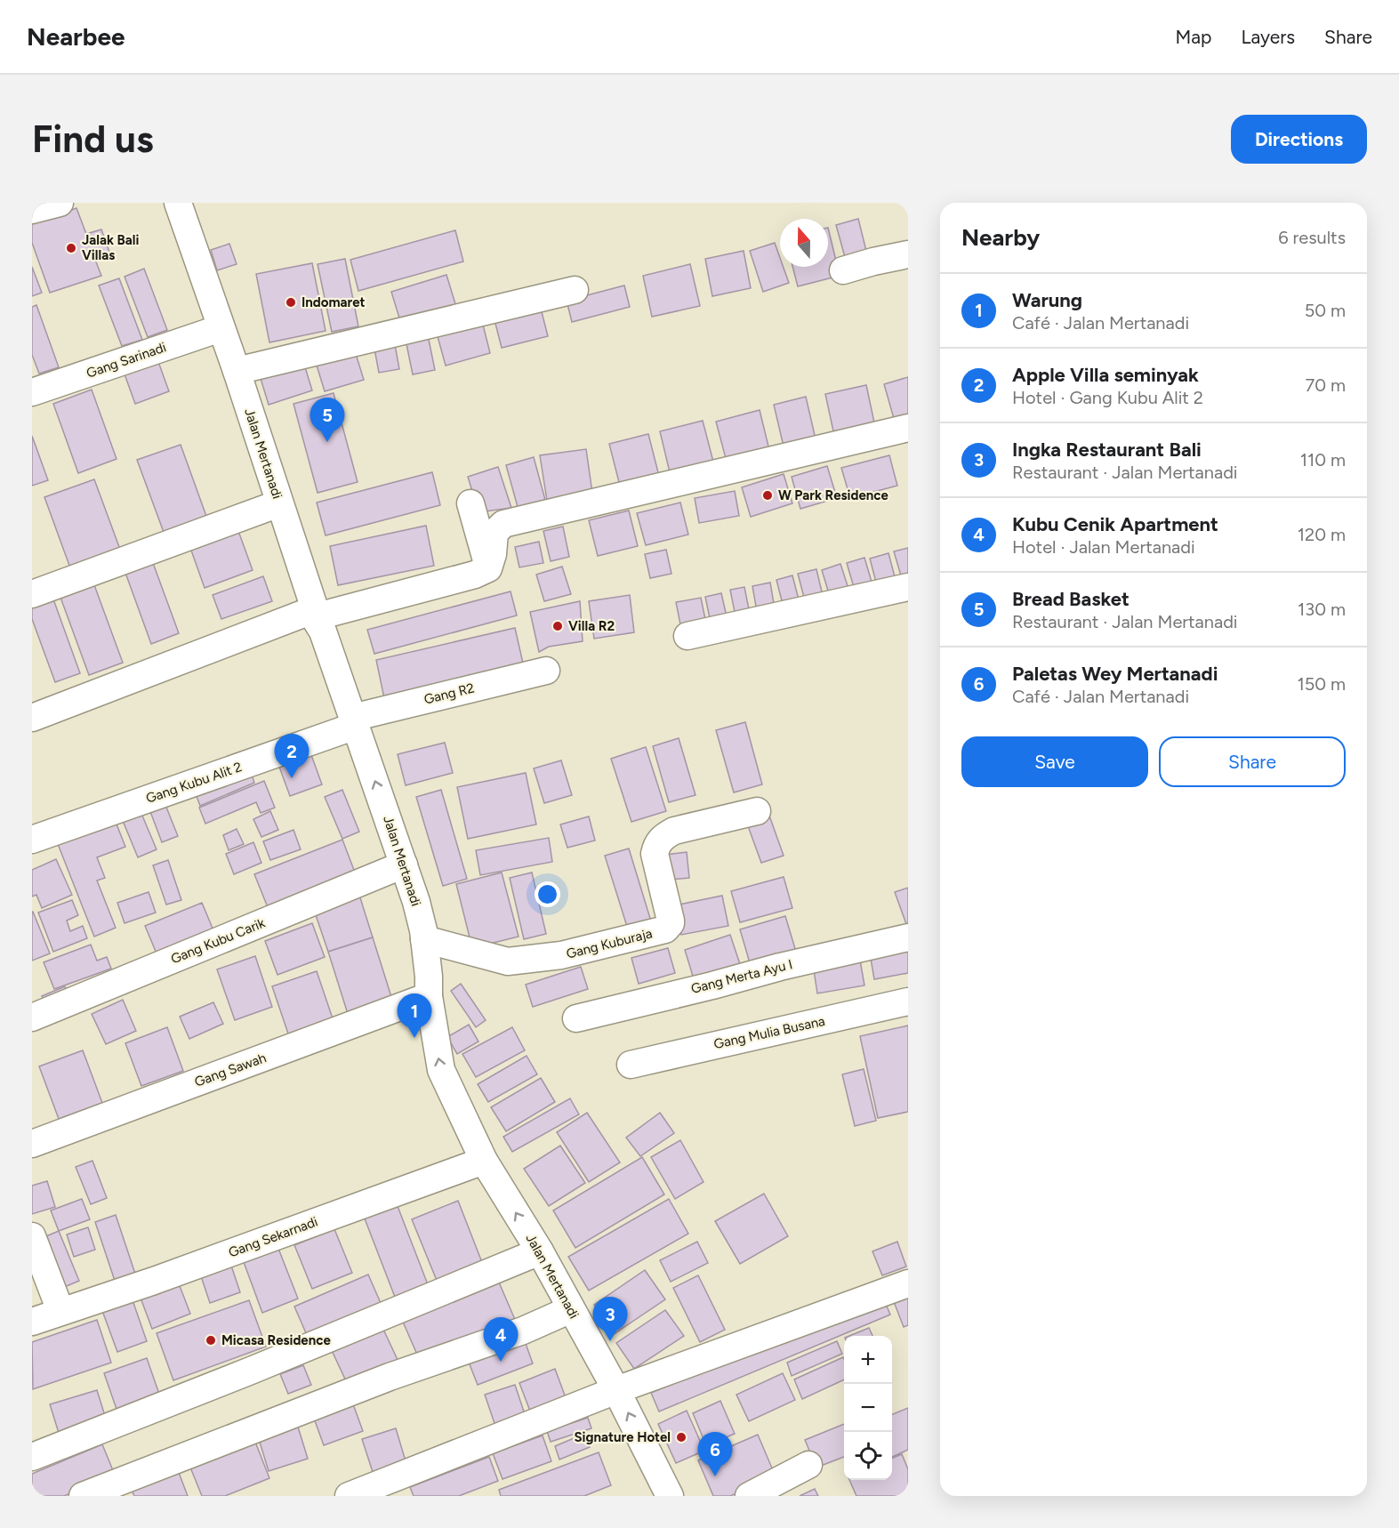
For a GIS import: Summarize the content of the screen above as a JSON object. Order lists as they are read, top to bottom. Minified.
{"streets":{"street":["Gang Sarinadi","Jalan Mertanadi","Gang R2","Gang Kubu Alit 2","Gang Kubu Carik","Gang Kuburaja","Gang Merta Ayu I","Gang Mulia Busana","Gang Sawah","Gang Sekarnadi"]},"crossings":[["Gang Sarinadi","Jalan Mertanadi"],["Jalan Mertanadi","Gang R2"],["Jalan Mertanadi","Gang Kubu Alit 2"],["Jalan Mertanadi","Gang Kubu Carik"],["Jalan Mertanadi","Gang Kuburaja"],["Jalan Mertanadi","Gang Sawah"],["Jalan Mertanadi","Gang Sekarnadi"],["Gang R2","Gang Kubu Alit 2"]],"one_way":["Jalan Mertanadi"],"places":["Jalak Bali Villas","Indomaret","W Park Residence","Villa R2","Micasa Residence","Signature Hotel"],"north":"top","page":{"header":"Nearbee","nav":["Map","Layers","Share"],"buttons":["Directions",["Save","Share"]],"title":"Find us","heading":["Nearby","6 results"],"list":[{"mark":"1","name":"Warung","note":"Café · Jalan Mertanadi","value":"50 m"},{"mark":"2","name":"Apple Villa seminyak","note":"Hotel · Gang Kubu Alit 2","value":"70 m"},{"mark":"3","name":"Ingka Restaurant Bali","note":"Restaurant · Jalan Mertanadi","value":"110 m"},{"mark":"4","name":"Kubu Cenik Apartment","note":"Hotel · Jalan Mertanadi","value":"120 m"},{"mark":"5","name":"Bread Basket","note":"Restaurant · Jalan Mertanadi","value":"130 m"},{"mark":"6","name":"Paletas Wey Mertanadi","note":"Café · Jalan Mertanadi","value":"150 m"}],"pins":["5","2","1","3","4","6"],"map_buttons":["+","−"]}}
